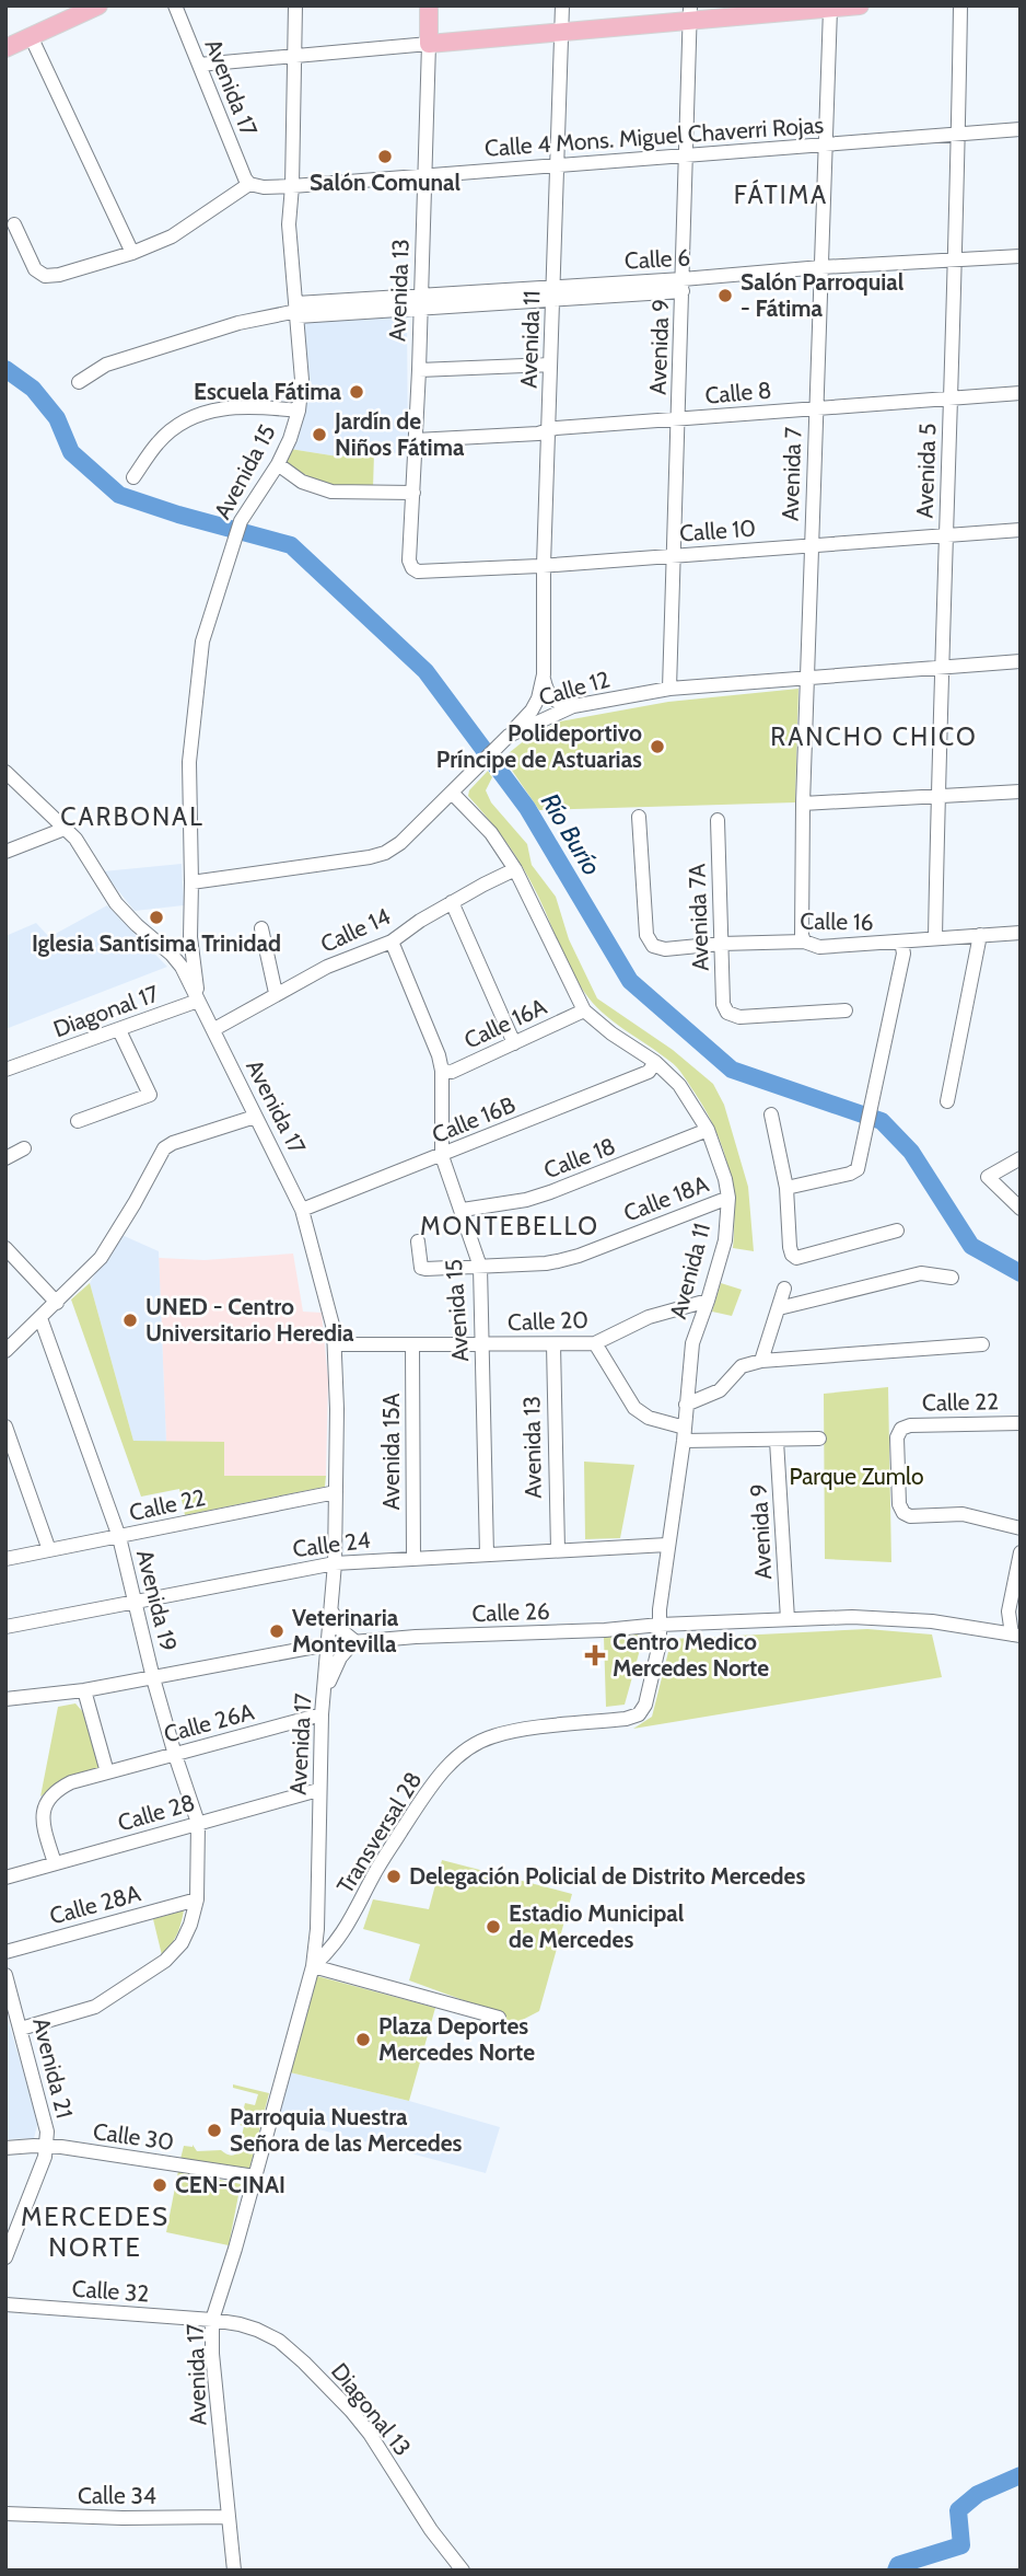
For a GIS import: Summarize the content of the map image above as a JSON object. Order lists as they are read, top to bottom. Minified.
{"streets":{"main road":["Avenida 13"],"street":["Avenida 17","Calle 4 Mons. Miguel Chaverri Rojas","Calle 6","Avenida 11","Avenida 9","Calle 8","Avenida 5","Avenida 15","Avenida 7","Calle 10","Calle 12","Avenida 7A","Calle 16","Calle 14","Diagonal 17","Calle 16A","Calle 16B","Calle 18","Calle 18A","Calle 20","Calle 22","Avenida 15A","Calle 24","Avenida 19","Calle 26","Calle 26A","Calle 28","Transversal 28","Calle 28A","Avenida 21","Calle 30","Calle 32","Diagonal 13","Calle 34"]},"crossings":[["Avenida 17","Calle 4 Mons. Miguel Chaverri Rojas"],["Avenida 17","Avenida 15"],["Avenida 17","Calle 14"],["Avenida 17","Diagonal 17"],["Avenida 17","Calle 16B"],["Avenida 17","Calle 20"],["Avenida 17","Calle 22"],["Avenida 17","Calle 24"],["Avenida 17","Calle 26"],["Avenida 17","Calle 26A"],["Avenida 17","Calle 28"],["Avenida 17","Transversal 28"],["Avenida 17","Calle 30"],["Avenida 17","Calle 32"],["Avenida 17","Diagonal 13"],["Avenida 17","Calle 34"],["Calle 4 Mons. Miguel Chaverri Rojas","Avenida 13"],["Calle 4 Mons. Miguel Chaverri Rojas","Avenida 11"],["Calle 4 Mons. Miguel Chaverri Rojas","Avenida 9"],["Calle 4 Mons. Miguel Chaverri Rojas","Avenida 5"],["Calle 4 Mons. Miguel Chaverri Rojas","Avenida 15"],["Calle 4 Mons. Miguel Chaverri Rojas","Avenida 7"],["Calle 6","Avenida 13"],["Calle 6","Avenida 11"],["Calle 6","Avenida 9"],["Calle 6","Avenida 5"],["Calle 6","Avenida 15"],["Calle 6","Avenida 7"],["Avenida 13","Calle 8"],["Avenida 13","Calle 10"],["Avenida 13","Calle 20"],["Avenida 13","Calle 24"],["Avenida 11","Calle 8"],["Avenida 11","Calle 10"],["Avenida 11","Calle 12"],["Avenida 11","Calle 14"],["Avenida 11","Calle 16A"],["Avenida 11","Calle 16B"],["Avenida 11","Calle 18"],["Avenida 11","Calle 18A"],["Avenida 11","Calle 20"],["Avenida 11","Calle 24"],["Avenida 11","Calle 26"],["Avenida 11","Transversal 28"],["Avenida 9","Calle 8"],["Avenida 9","Calle 10"],["Avenida 9","Calle 12"],["Avenida 9","Calle 26"],["Calle 8","Avenida 5"],["Calle 8","Avenida 7"],["Avenida 5","Calle 10"],["Avenida 5","Calle 12"],["Avenida 5","Calle 16"],["Avenida 15","Calle 12"],["Avenida 15","Calle 14"],["Avenida 15","Diagonal 17"],["Avenida 15","Calle 16A"],["Avenida 15","Calle 16B"],["Avenida 15","Calle 18"],["Avenida 15","Calle 18A"],["Avenida 15","Calle 20"],["Avenida 15","Calle 24"],["Avenida 7","Calle 10"],["Avenida 7","Calle 12"],["Avenida 7","Calle 16"],["Avenida 7A","Calle 16"],["Calle 20","Avenida 15A"],["Calle 22","Avenida 19"],["Avenida 15A","Calle 24"],["Calle 24","Avenida 19"],["Avenida 19","Calle 26"],["Avenida 19","Calle 26A"],["Avenida 19","Calle 28"],["Avenida 19","Calle 28A"],["Avenida 19","Avenida 21"],["Calle 26A","Calle 28"],["Avenida 21","Calle 30"],["Calle 32","Diagonal 13"]],"districts":["FÁTIMA","RANCHO CHICO","CARBONAL","MONTEBELLO","MERCEDES NORTE"],"water":["Río Burío"],"parks":["Parque Zumlo"],"places":{"other":["Salón Comunal","Salón Parroquial - Fátima","Escuela Fátima","Jardín de Niños Fátima","Polideportivo Príncipe de Astuarias","Iglesia Santísima Trinidad","UNED - Centro Universitario Heredia","Veterinaria Montevilla","Delegación Policial de Distrito Mercedes","Estadio Municipal de Mercedes","Plaza Deportes Mercedes Norte","Parroquia Nuestra Señora de las Mercedes","CEN-CINAI"],"health":["Centro Medico Mercedes Norte"]}}
